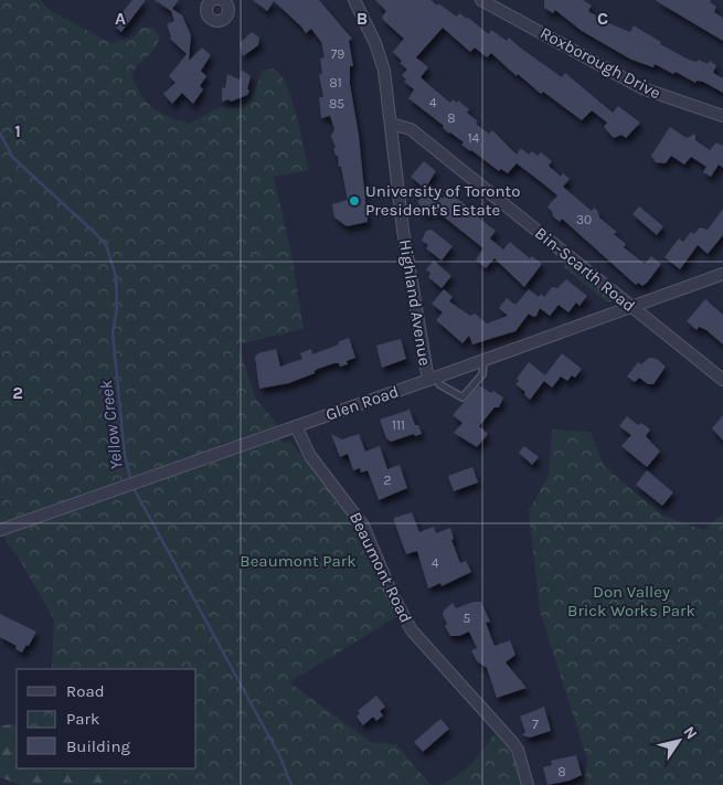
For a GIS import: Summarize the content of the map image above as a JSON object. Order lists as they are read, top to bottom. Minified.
{"streets":{"street":["Roxborough Drive","Bin-Scarth Road","Highland Avenue","Glen Road","Beaumont Road"]},"crossings":[["Bin-Scarth Road","Highland Avenue"],["Bin-Scarth Road","Glen Road"],["Highland Avenue","Glen Road"],["Glen Road","Beaumont Road"]],"water":["Yellow Creek"],"parks":["Beaumont Park","Don Valley Brick Works Park"],"places":["University of Toronto President's Estate"],"house_numbers":["79","81","4","85","8","14","30","111","2","4","5","7","8"],"legend":["Road","Park","Building"],"north":"top right","grid":{"columns":["A","B","C"],"rows":["1","2"]}}
